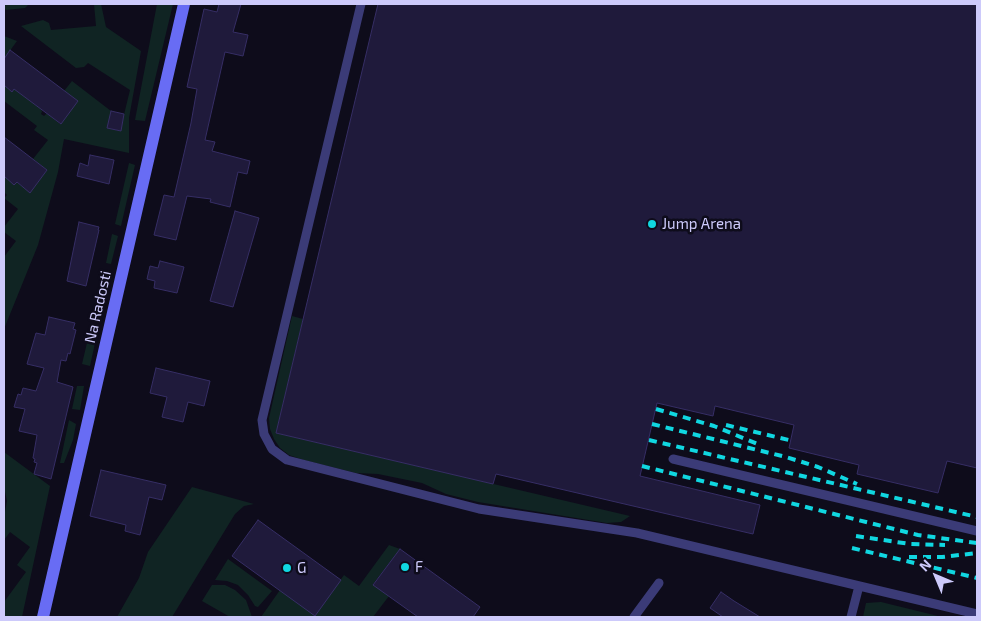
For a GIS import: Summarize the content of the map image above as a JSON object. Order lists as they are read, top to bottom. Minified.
{"streets":{"main road":["Na Radosti"]},"places":["Jump Arena","F","G"],"north":"top left"}
